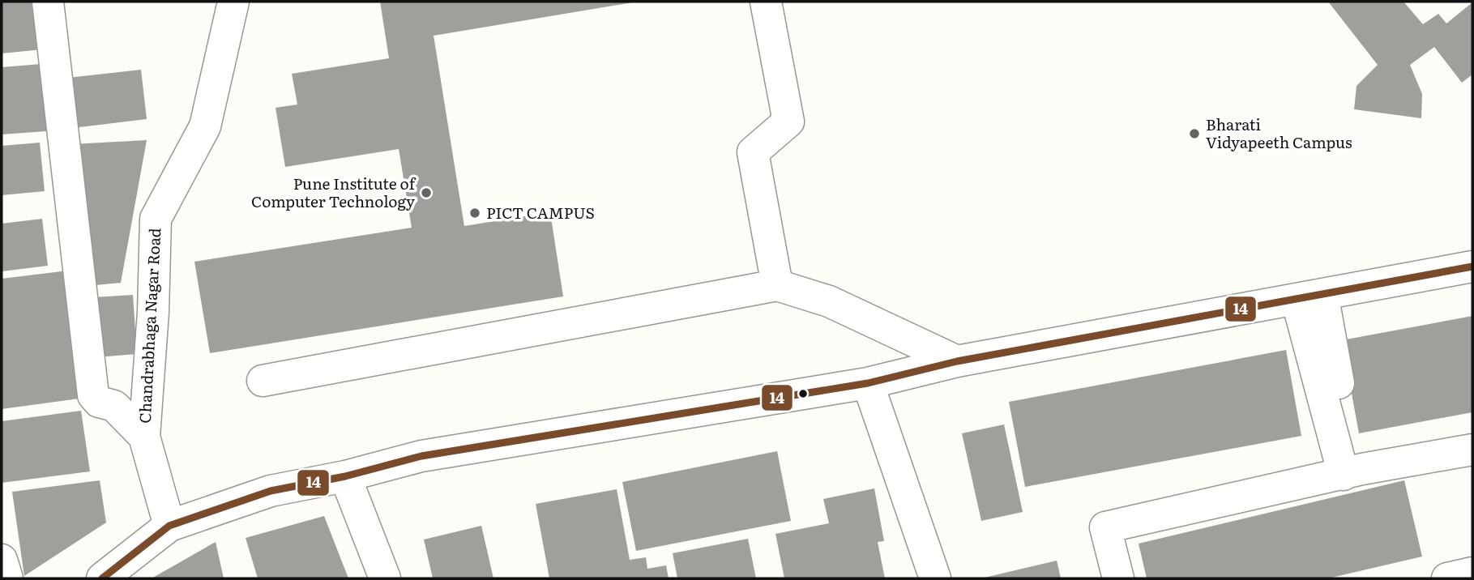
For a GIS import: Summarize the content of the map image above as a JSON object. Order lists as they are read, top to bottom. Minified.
{"streets":{"street":["Chandrabhaga Nagar Road"]},"places":["Bharati Vidyapeeth Campus","Pune Institute of Computer Technology","PICT CAMPUS"],"lines":["transit line 14"]}
